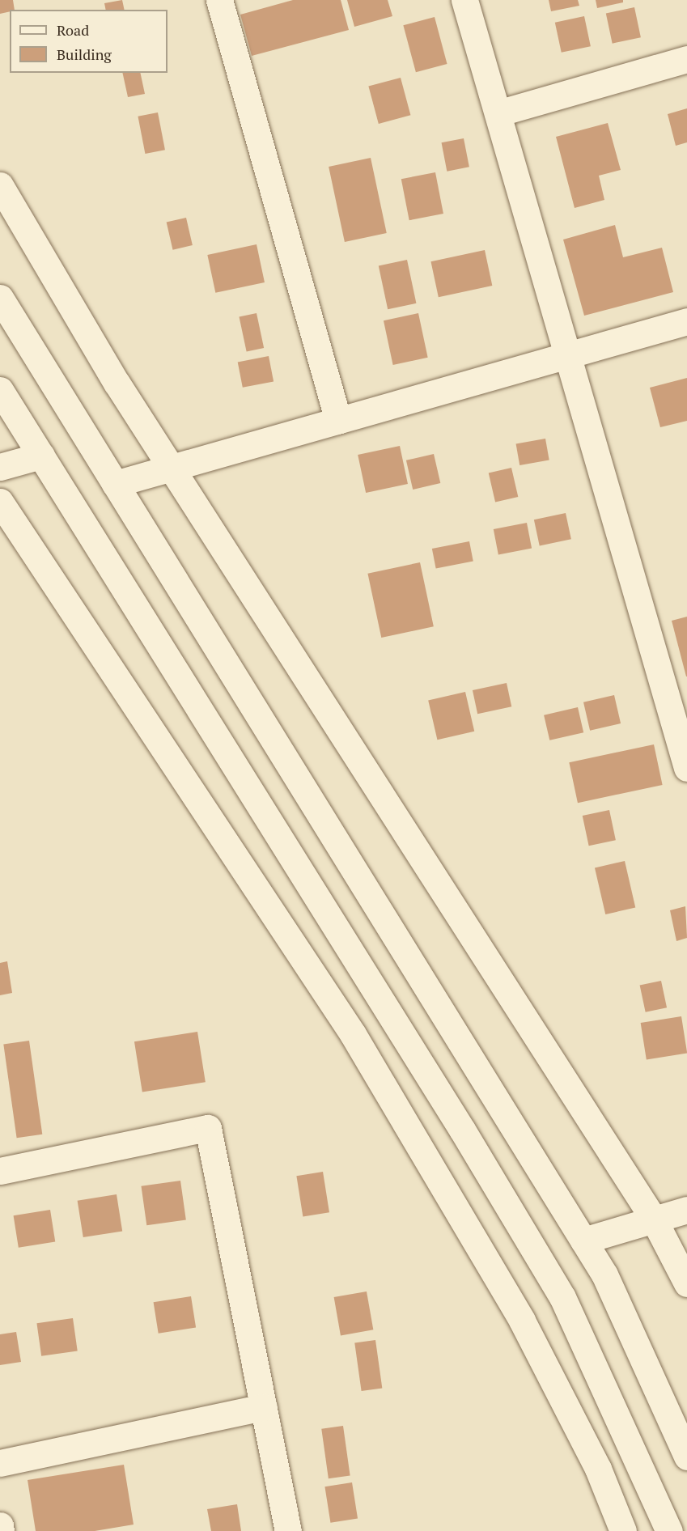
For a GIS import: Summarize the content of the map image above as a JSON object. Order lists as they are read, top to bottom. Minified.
{"legend":["Road","Building"]}
